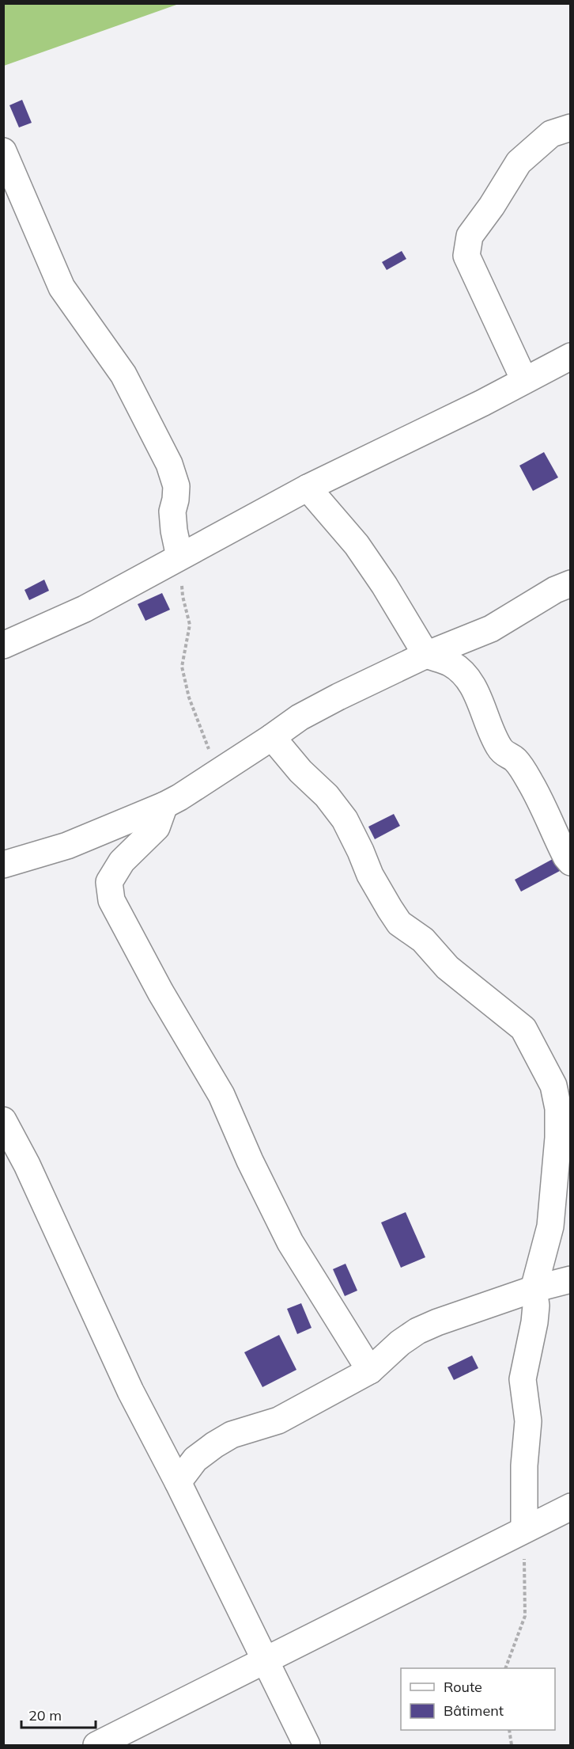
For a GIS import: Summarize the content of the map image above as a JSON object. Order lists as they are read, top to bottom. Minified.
{"legend":["Route","Bâtiment"],"scale_bar":"20 m"}
